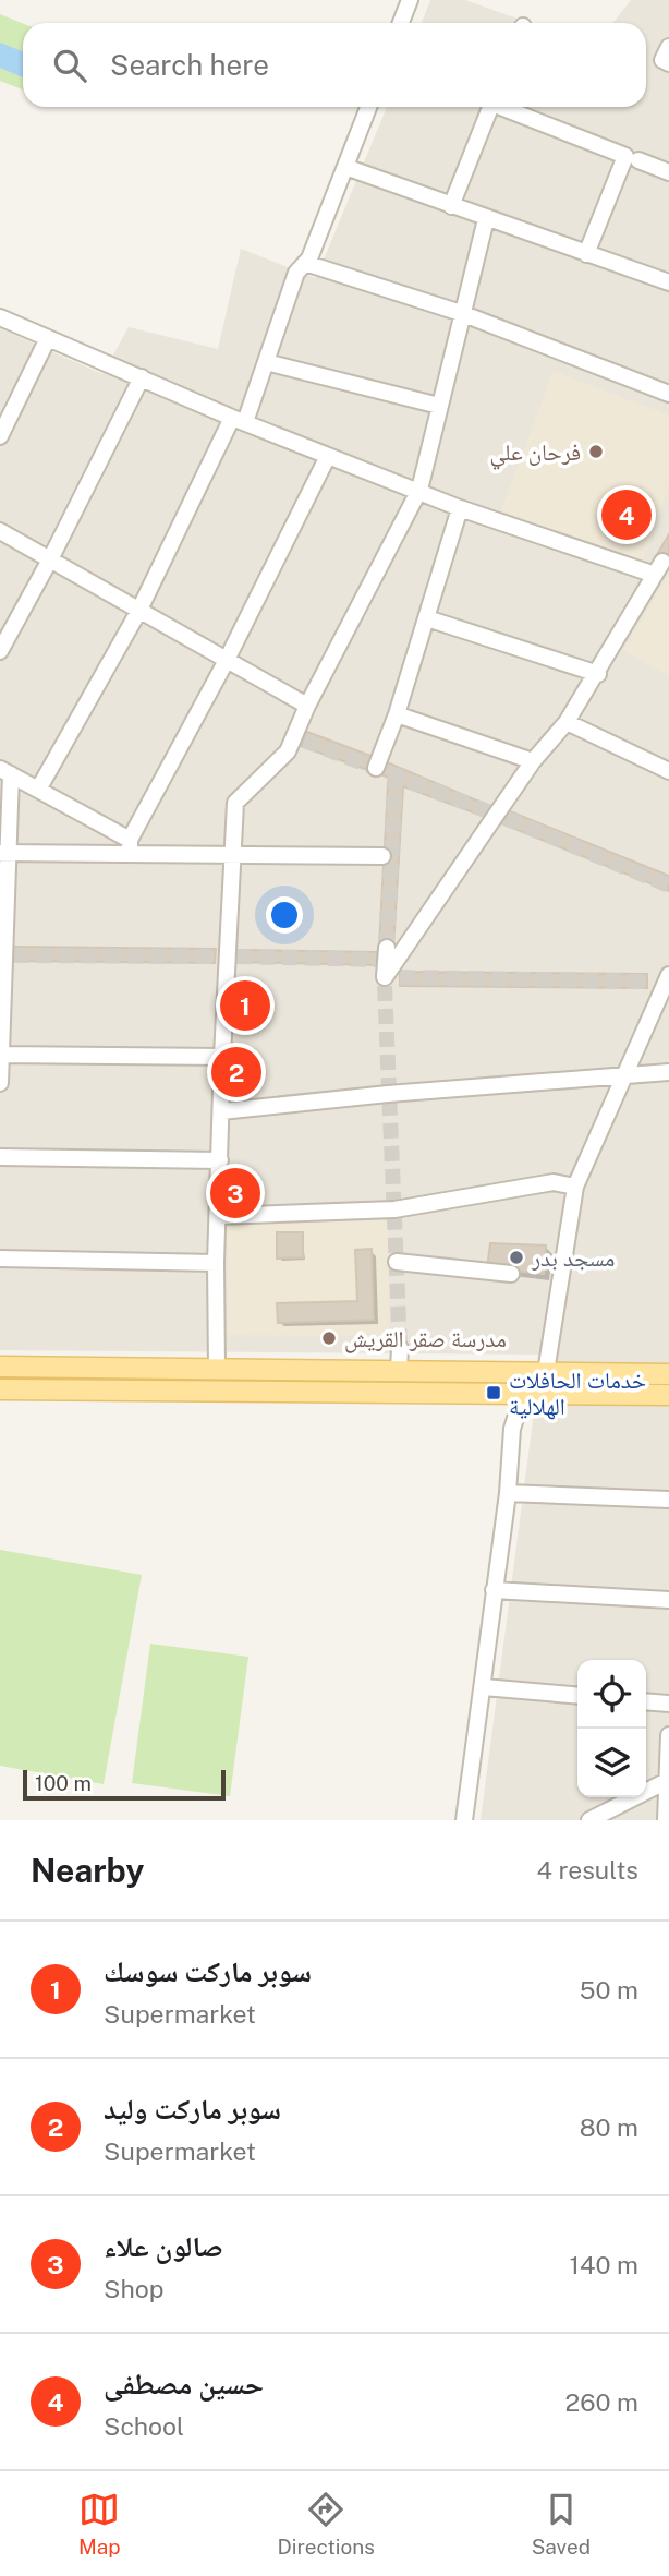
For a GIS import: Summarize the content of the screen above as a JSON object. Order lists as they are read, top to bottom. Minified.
{"places":{"other":["فرحان علي","مسجد بدر","مدرسة صقر القريش"],"transit":["خدمات الحافلات الهلالية"]},"scale_bar":"100 m","page":{"search":"Search here","pins":["4","1","2","3"],"scale":"100 m","heading":["Nearby","4 results"],"list":[{"mark":"1","name":"سوبر ماركت سوسك","note":"Supermarket","value":"50 m"},{"mark":"2","name":"سوبر ماركت وليد","note":"Supermarket","value":"80 m"},{"mark":"3","name":"صالون علاء","note":"Shop","value":"140 m"},{"mark":"4","name":"حسين مصطفى","note":"School","value":"260 m"}],"nav":["Map","Directions","Saved"]}}
